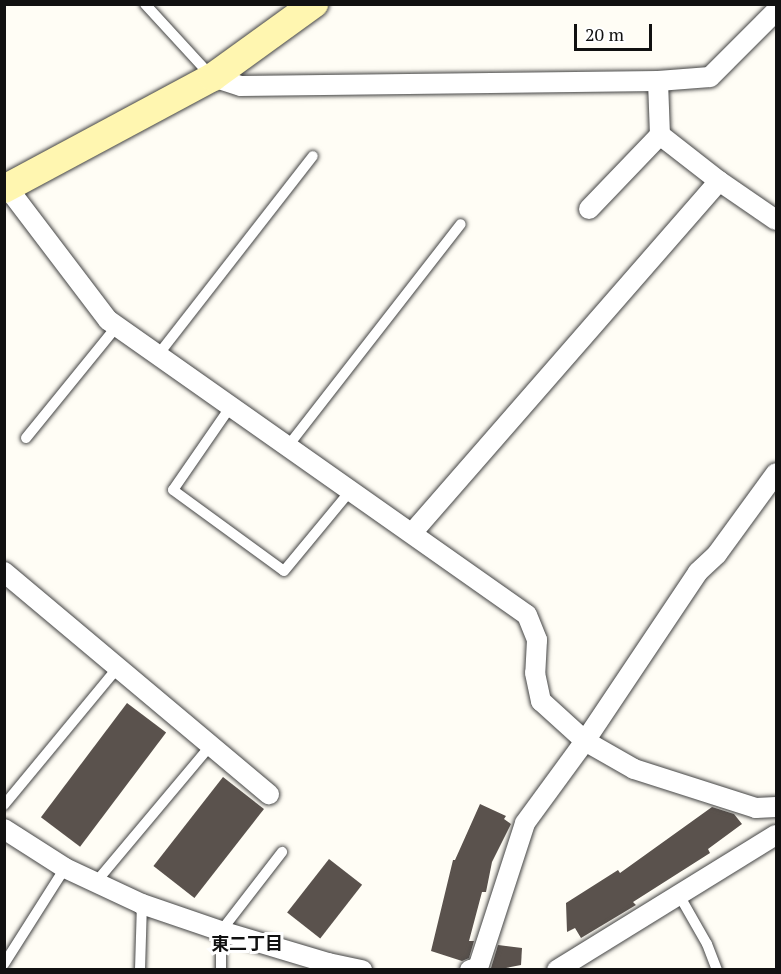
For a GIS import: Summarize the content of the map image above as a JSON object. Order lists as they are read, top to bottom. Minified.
{"districts":["東二丁目"],"scale_bar":"20 m"}
